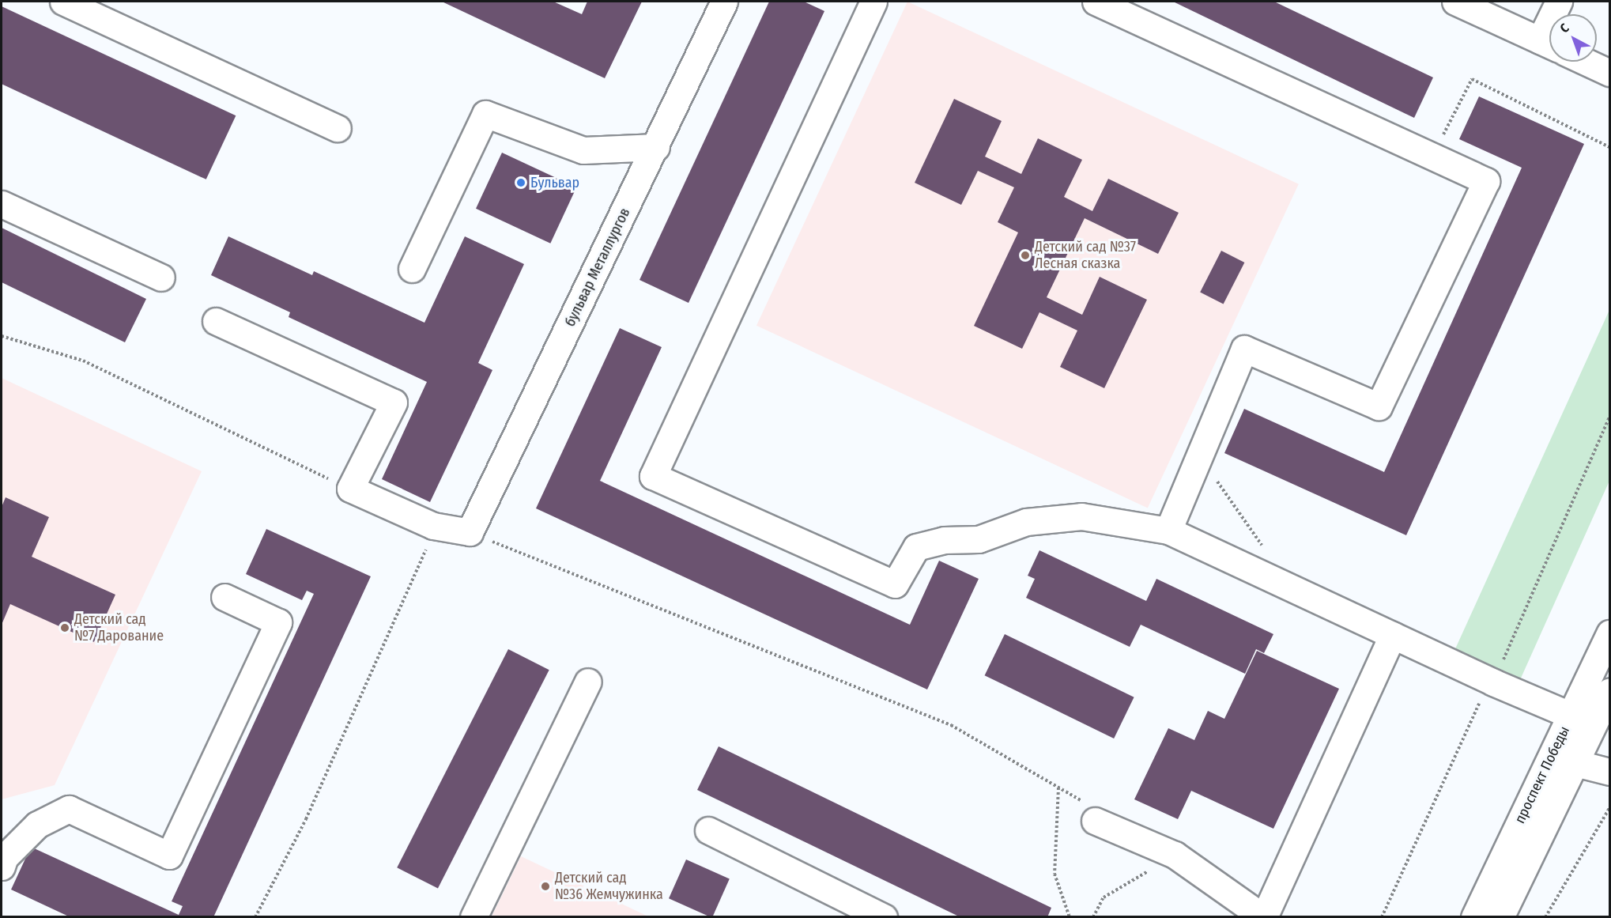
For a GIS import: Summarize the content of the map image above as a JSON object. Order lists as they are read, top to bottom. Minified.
{"streets":{"street":["бульвар Металлургов","проспект Победы"]},"places":["Бульвар","Детский сад №37 Лесная сказка","Детский сад №7 Дарование","Детский сад №36 Жемчужинка"],"north":"top left"}
